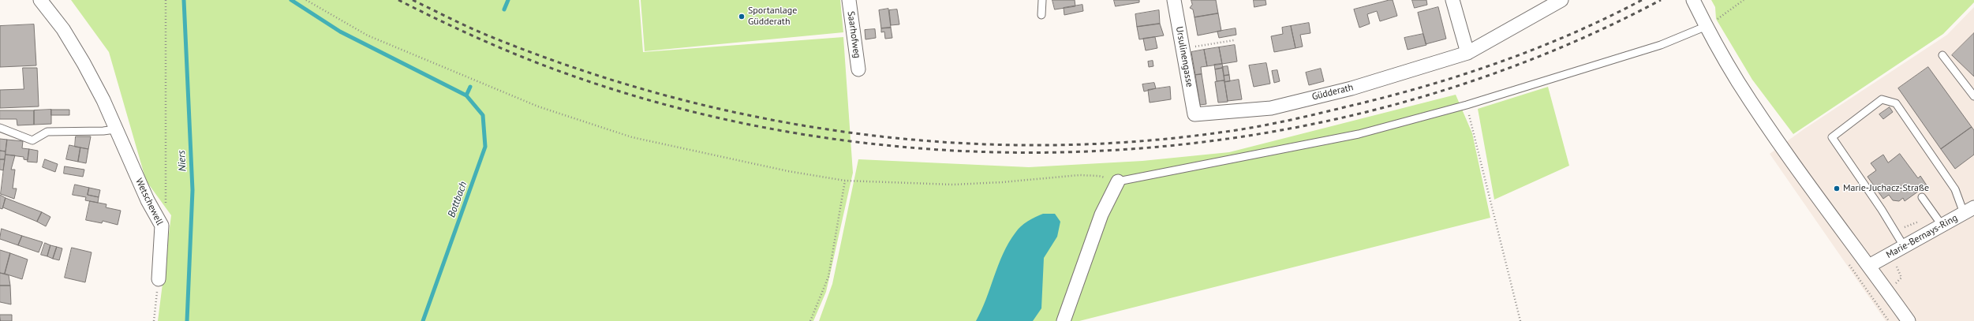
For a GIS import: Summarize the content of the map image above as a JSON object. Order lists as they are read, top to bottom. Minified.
{"streets":{"street":["Saarhofweg","Ursulinengasse","Güdderath","Wetschewell","Marie-Bernays-Ring"]},"crossings":[["Ursulinengasse","Güdderath"]],"water":["Niers","Bottbach"],"places":["Sportanlage Güdderath","Marie-Juchacz-Straße"]}
